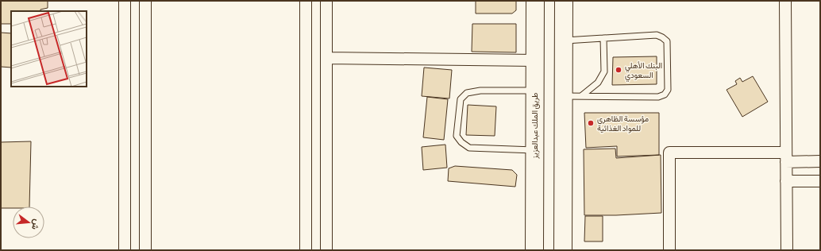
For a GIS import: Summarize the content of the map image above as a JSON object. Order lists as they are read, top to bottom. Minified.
{"streets":{"highway":["طريق الملك عبدالعزيز"]},"places":["البنك الأهلي السعودي","مؤسسة الظاهري للمواد الغذائية"],"north":"right"}
